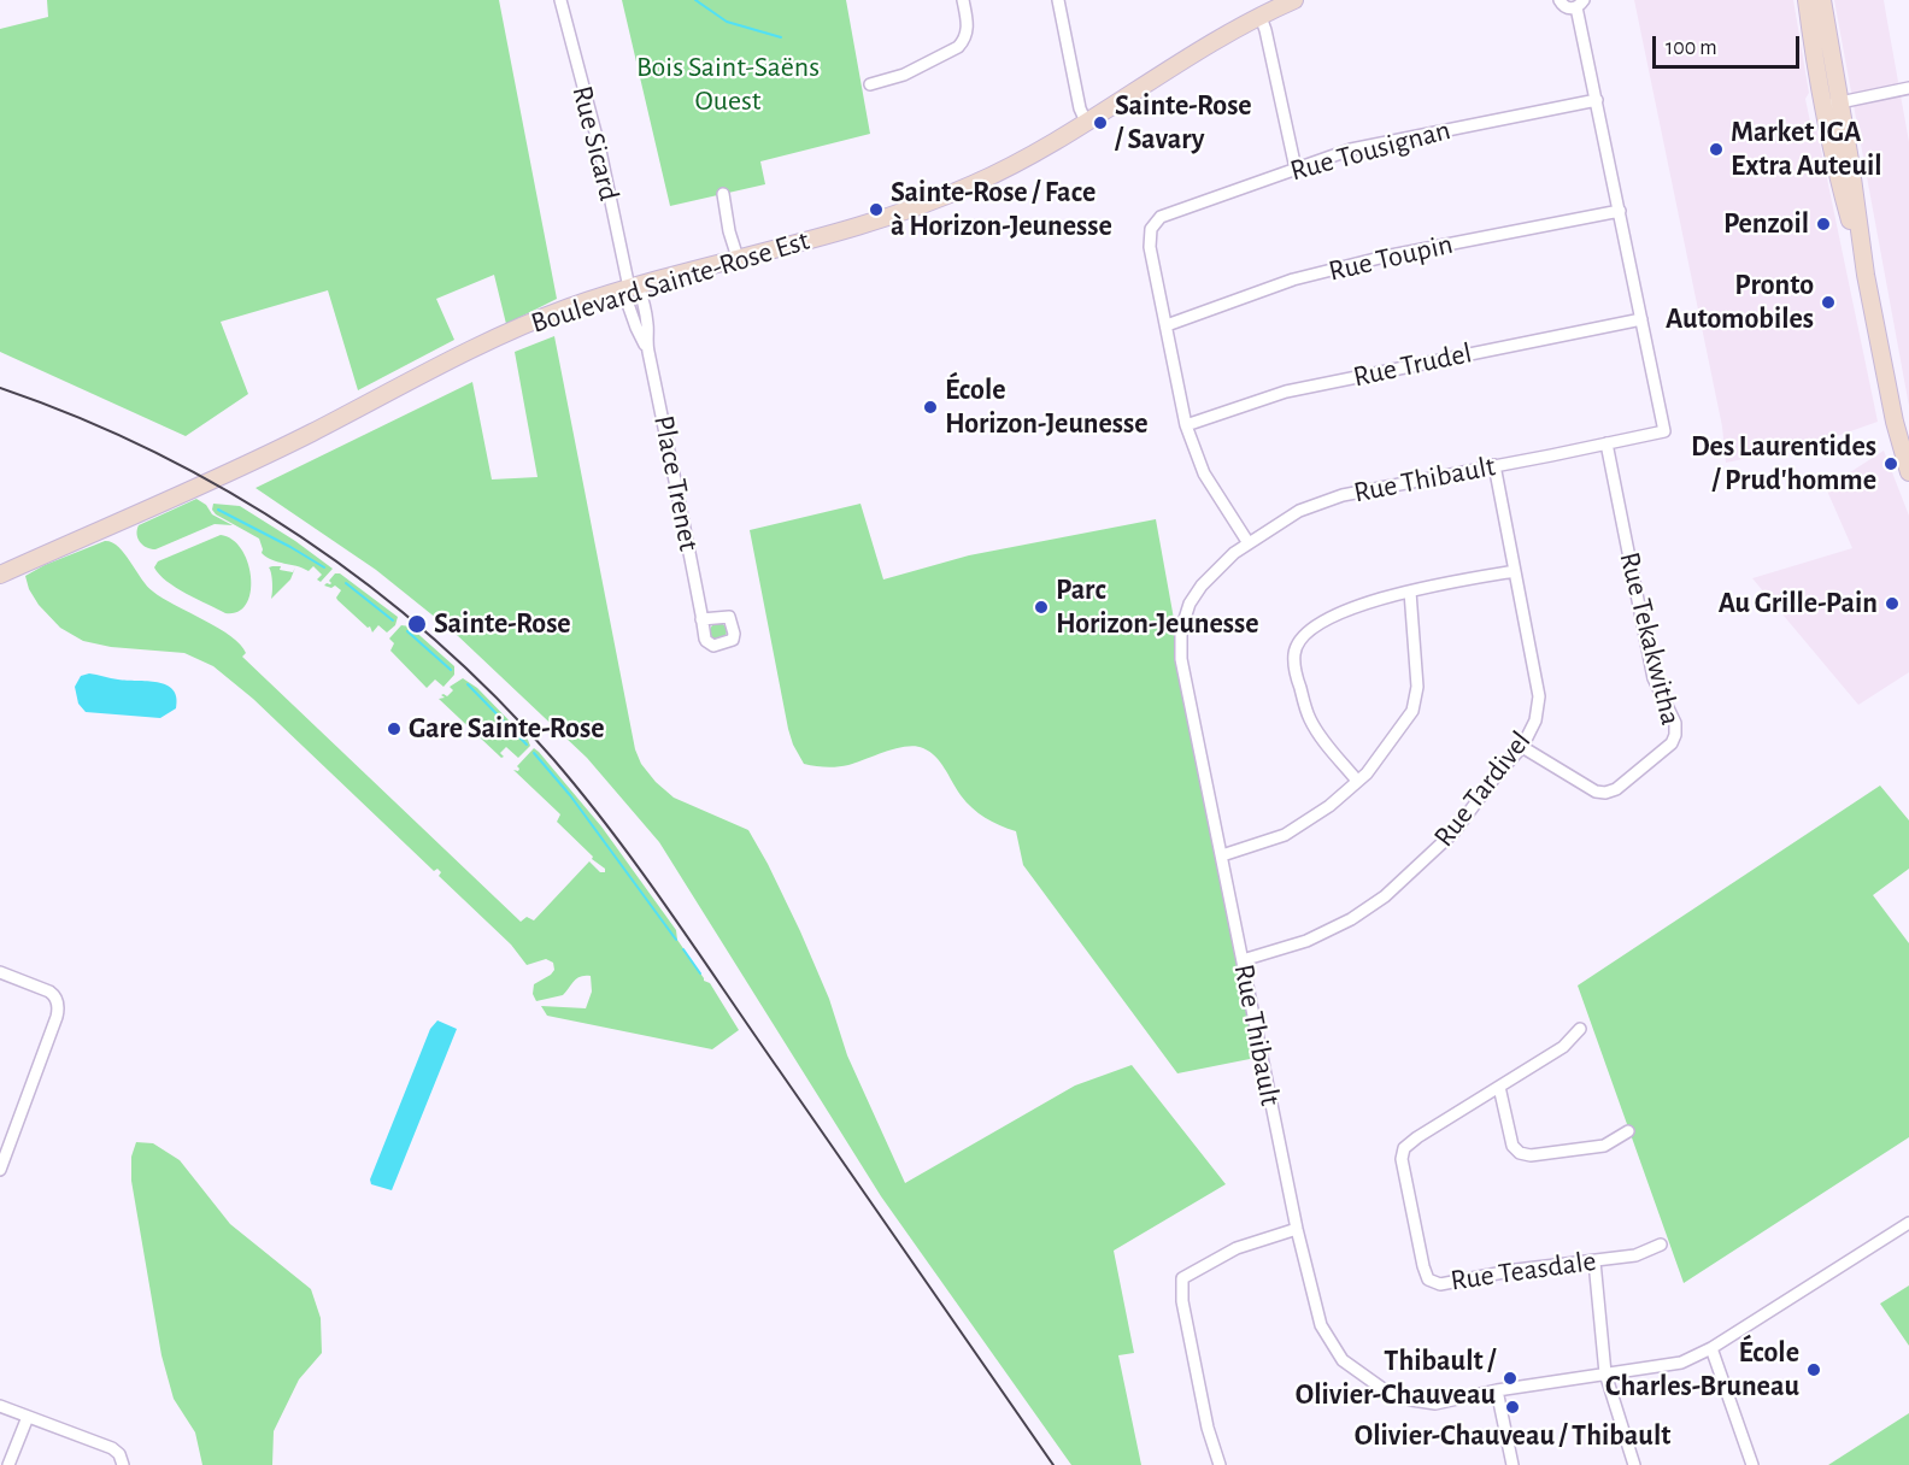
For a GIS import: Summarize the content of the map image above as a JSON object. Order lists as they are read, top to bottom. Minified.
{"streets":{"street":["Rue Sicard","Rue Tousignan","Rue Toupin","Boulevard Sainte-Rose Est","Rue Trudel","Rue Thibault","Place Trenet","Rue Tekakwitha","Rue Tardivel","Rue Teasdale"]},"crossings":[["Rue Sicard","Boulevard Sainte-Rose Est"],["Rue Sicard","Place Trenet"],["Rue Tousignan","Rue Toupin"],["Rue Tousignan","Rue Trudel"],["Rue Tousignan","Rue Thibault"],["Boulevard Sainte-Rose Est","Place Trenet"],["Rue Trudel","Rue Thibault"],["Rue Thibault","Rue Tekakwitha"],["Rue Thibault","Rue Tardivel"],["Rue Tekakwitha","Rue Tardivel"]],"parks":["Bois Saint-Saëns Ouest"],"places":["Sainte-Rose / Savary","Market IGA Extra Auteuil","Sainte-Rose / Face à Horizon-Jeunesse","Penzoil","Pronto Automobiles","École Horizon-Jeunesse","Des Laurentides / Prud'homme","Au Grille-Pain","Parc Horizon-Jeunesse","Sainte-Rose","Gare Sainte-Rose","École Charles-Bruneau","Thibault / Olivier-Chauveau","Olivier-Chauveau / Thibault"],"scale_bar":"100 m"}
